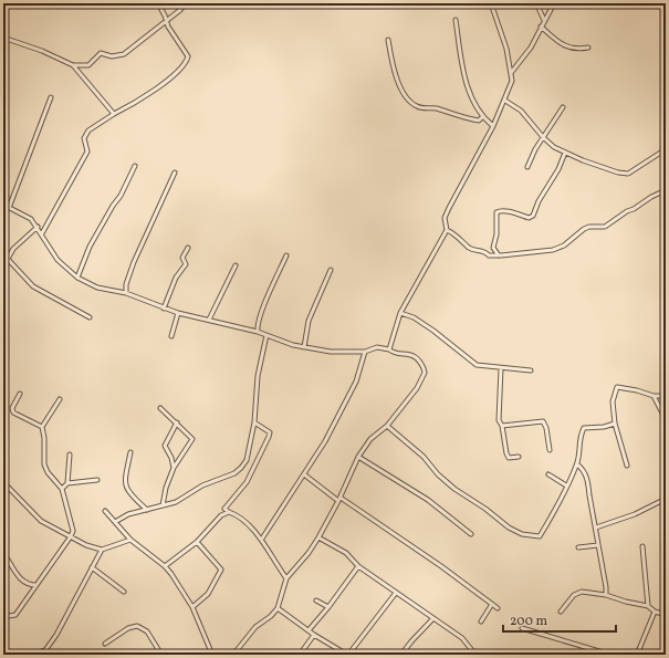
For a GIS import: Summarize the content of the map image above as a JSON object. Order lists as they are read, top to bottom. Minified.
{"scale_bar":"200 m"}
